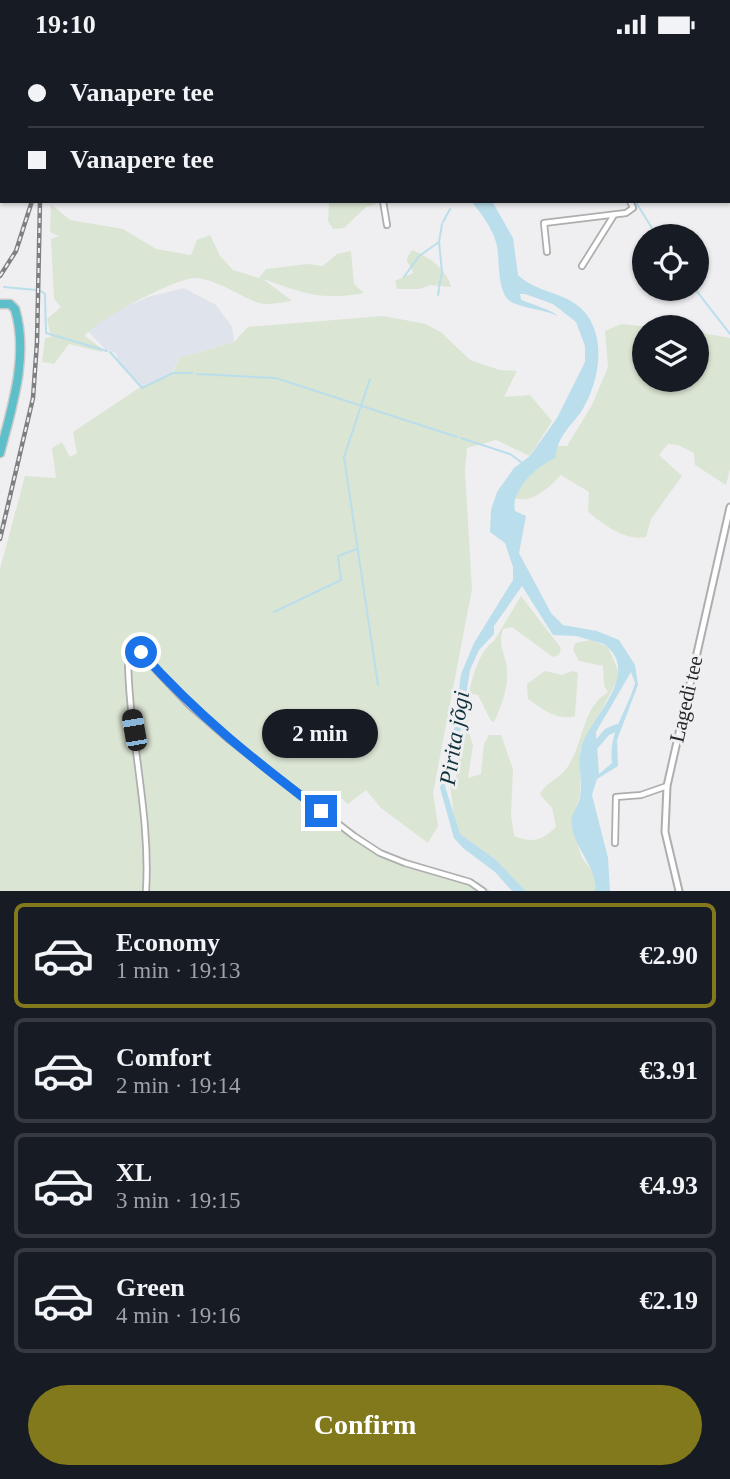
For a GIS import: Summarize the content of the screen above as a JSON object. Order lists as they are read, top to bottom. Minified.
{"streets":{"street":["Lagedi tee"]},"water":["Pirita jõgi"],"page":{"status":"19:10","banner":["Vanapere tee","Vanapere tee"],"bubble":"2 min","list":[{"name":"Economy","note":"1 min · 19:13","value":"€2.90"},{"name":"Comfort","note":"2 min · 19:14","value":"€3.91"},{"name":"XL","note":"3 min · 19:15","value":"€4.93"},{"name":"Green","note":"4 min · 19:16","value":"€2.19"}],"buttons":"Confirm"}}
